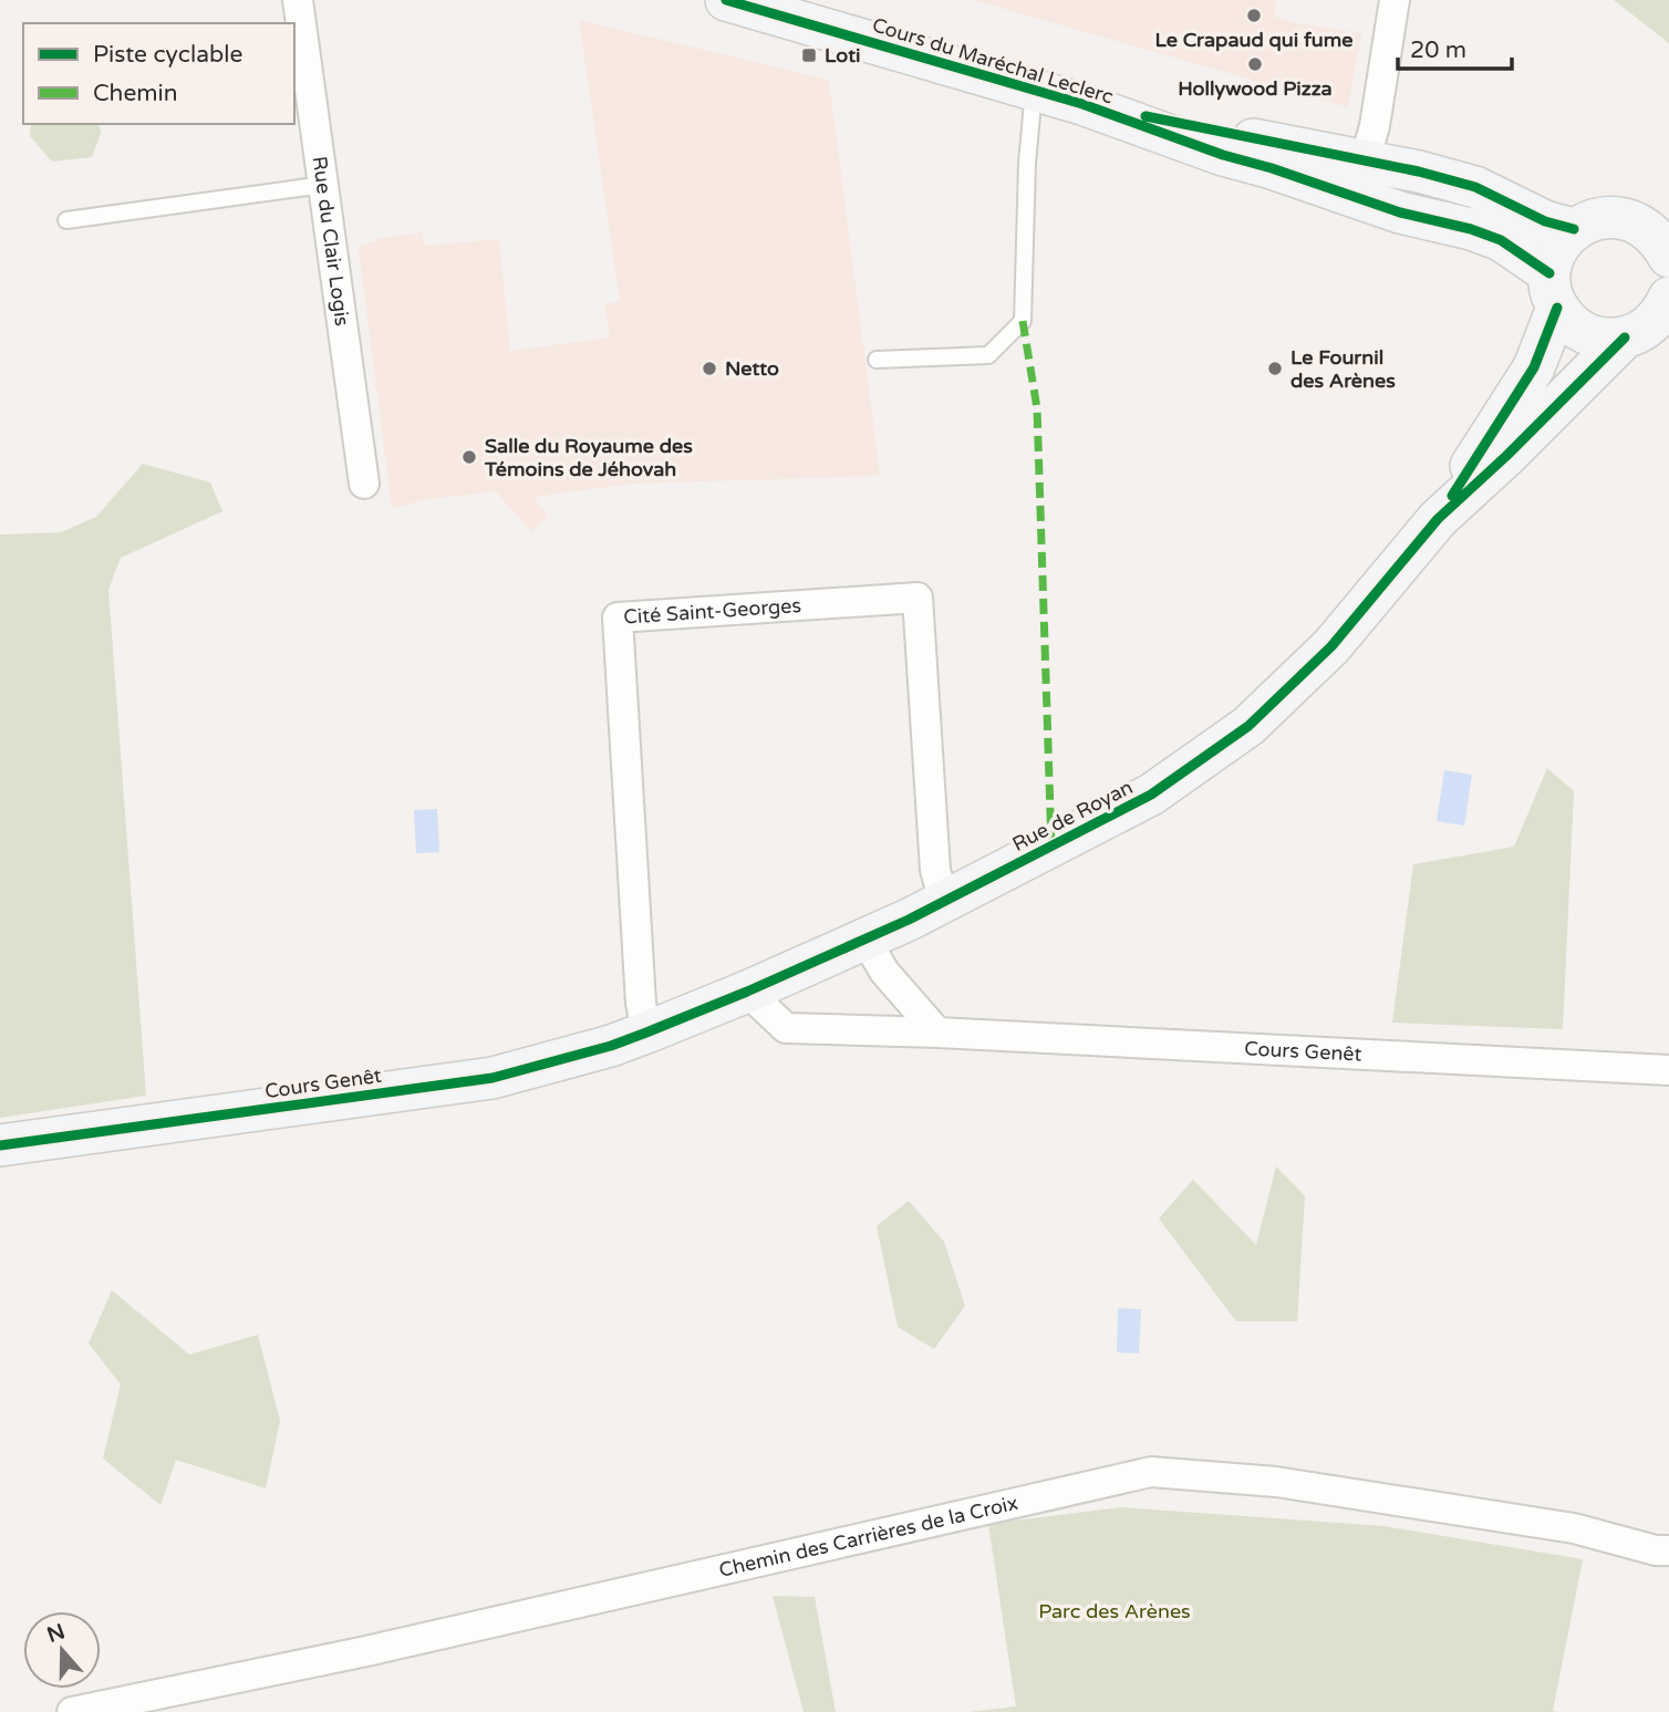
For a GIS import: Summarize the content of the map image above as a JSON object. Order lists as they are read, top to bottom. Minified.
{"streets":{"main road":["Cours du Maréchal Leclerc","Rue de Royan","Cours Genêt"],"street":["Rue du Clair Logis","Cité Saint-Georges","Chemin des Carrières de la Croix"]},"crossings":[["Cours du Maréchal Leclerc","Rue de Royan"],["Cité Saint-Georges","Rue de Royan"],["Cité Saint-Georges","Cours Genêt"],["Rue de Royan","Cours Genêt"]],"parks":["Parc des Arènes"],"places":{"other":["Le Crapaud qui fume","Hollywood Pizza","Netto","Le Fournil des Arènes","Salle du Royaume des Témoins de Jéhovah"],"transit":["Loti"]},"legend":["Piste cyclable","Chemin"],"scale_bar":"20 m","north":"top"}
